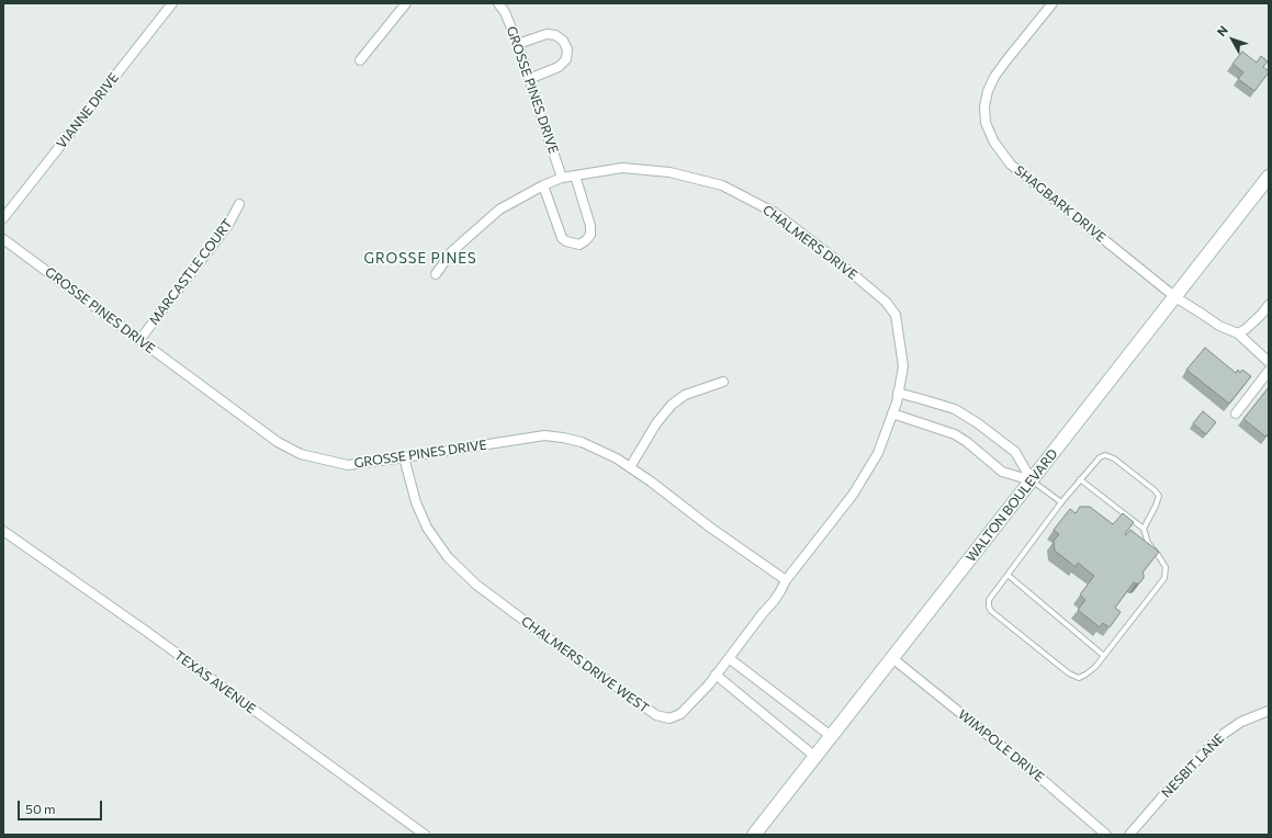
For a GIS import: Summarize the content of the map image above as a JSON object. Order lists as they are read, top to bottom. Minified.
{"streets":{"main road":["WALTON BOULEVARD"],"street":["GROSSE PINES DRIVE","VIANNE DRIVE","SHAGBARK DRIVE","CHALMERS DRIVE","MARCASTLE COURT","CHALMERS DRIVE WEST","TEXAS AVENUE","WIMPOLE DRIVE","NESBIT LANE"]},"crossings":[["GROSSE PINES DRIVE","CHALMERS DRIVE"],["GROSSE PINES DRIVE","MARCASTLE COURT"],["GROSSE PINES DRIVE","CHALMERS DRIVE WEST"],["SHAGBARK DRIVE","WALTON BOULEVARD"],["CHALMERS DRIVE","CHALMERS DRIVE WEST"],["WALTON BOULEVARD","WIMPOLE DRIVE"]],"districts":["GROSSE PINES"],"scale_bar":"50 m","north":"top left"}
